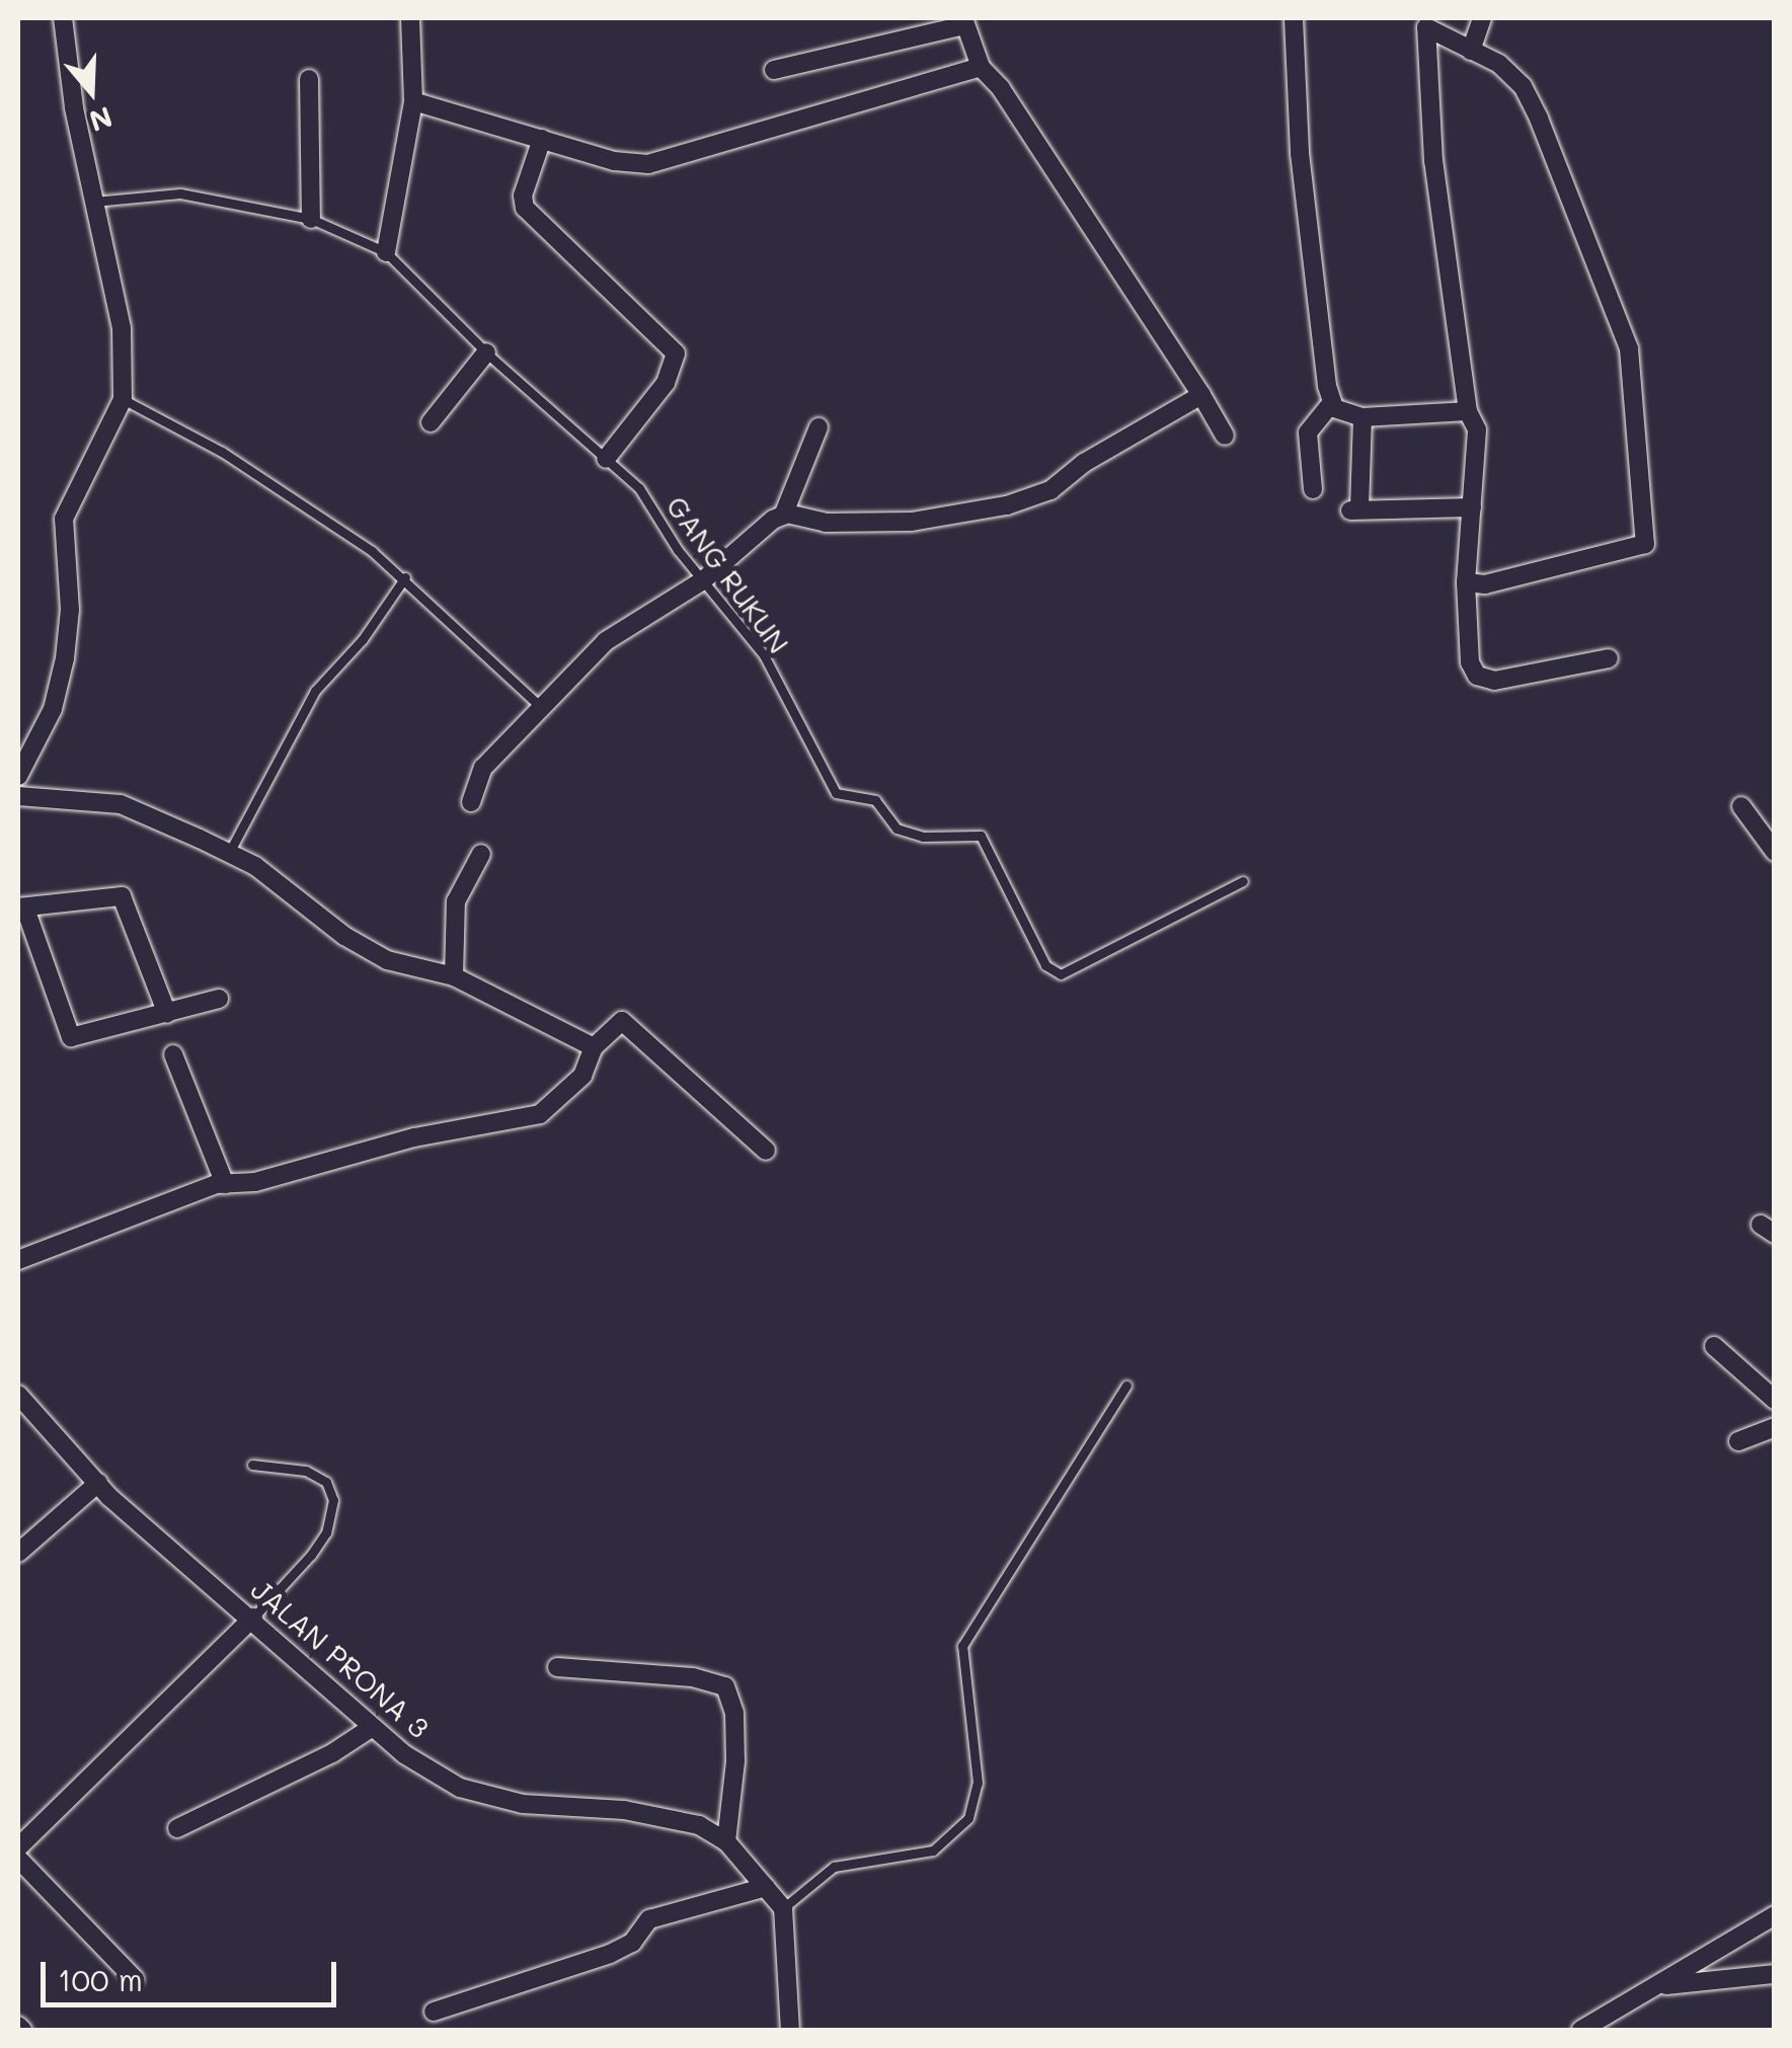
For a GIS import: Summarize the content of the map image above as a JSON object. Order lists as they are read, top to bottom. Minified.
{"streets":{"street":["JALAN PRONA 3"],"lane":["GANG RUKUN"]},"scale_bar":"100 m","north":"bottom"}
